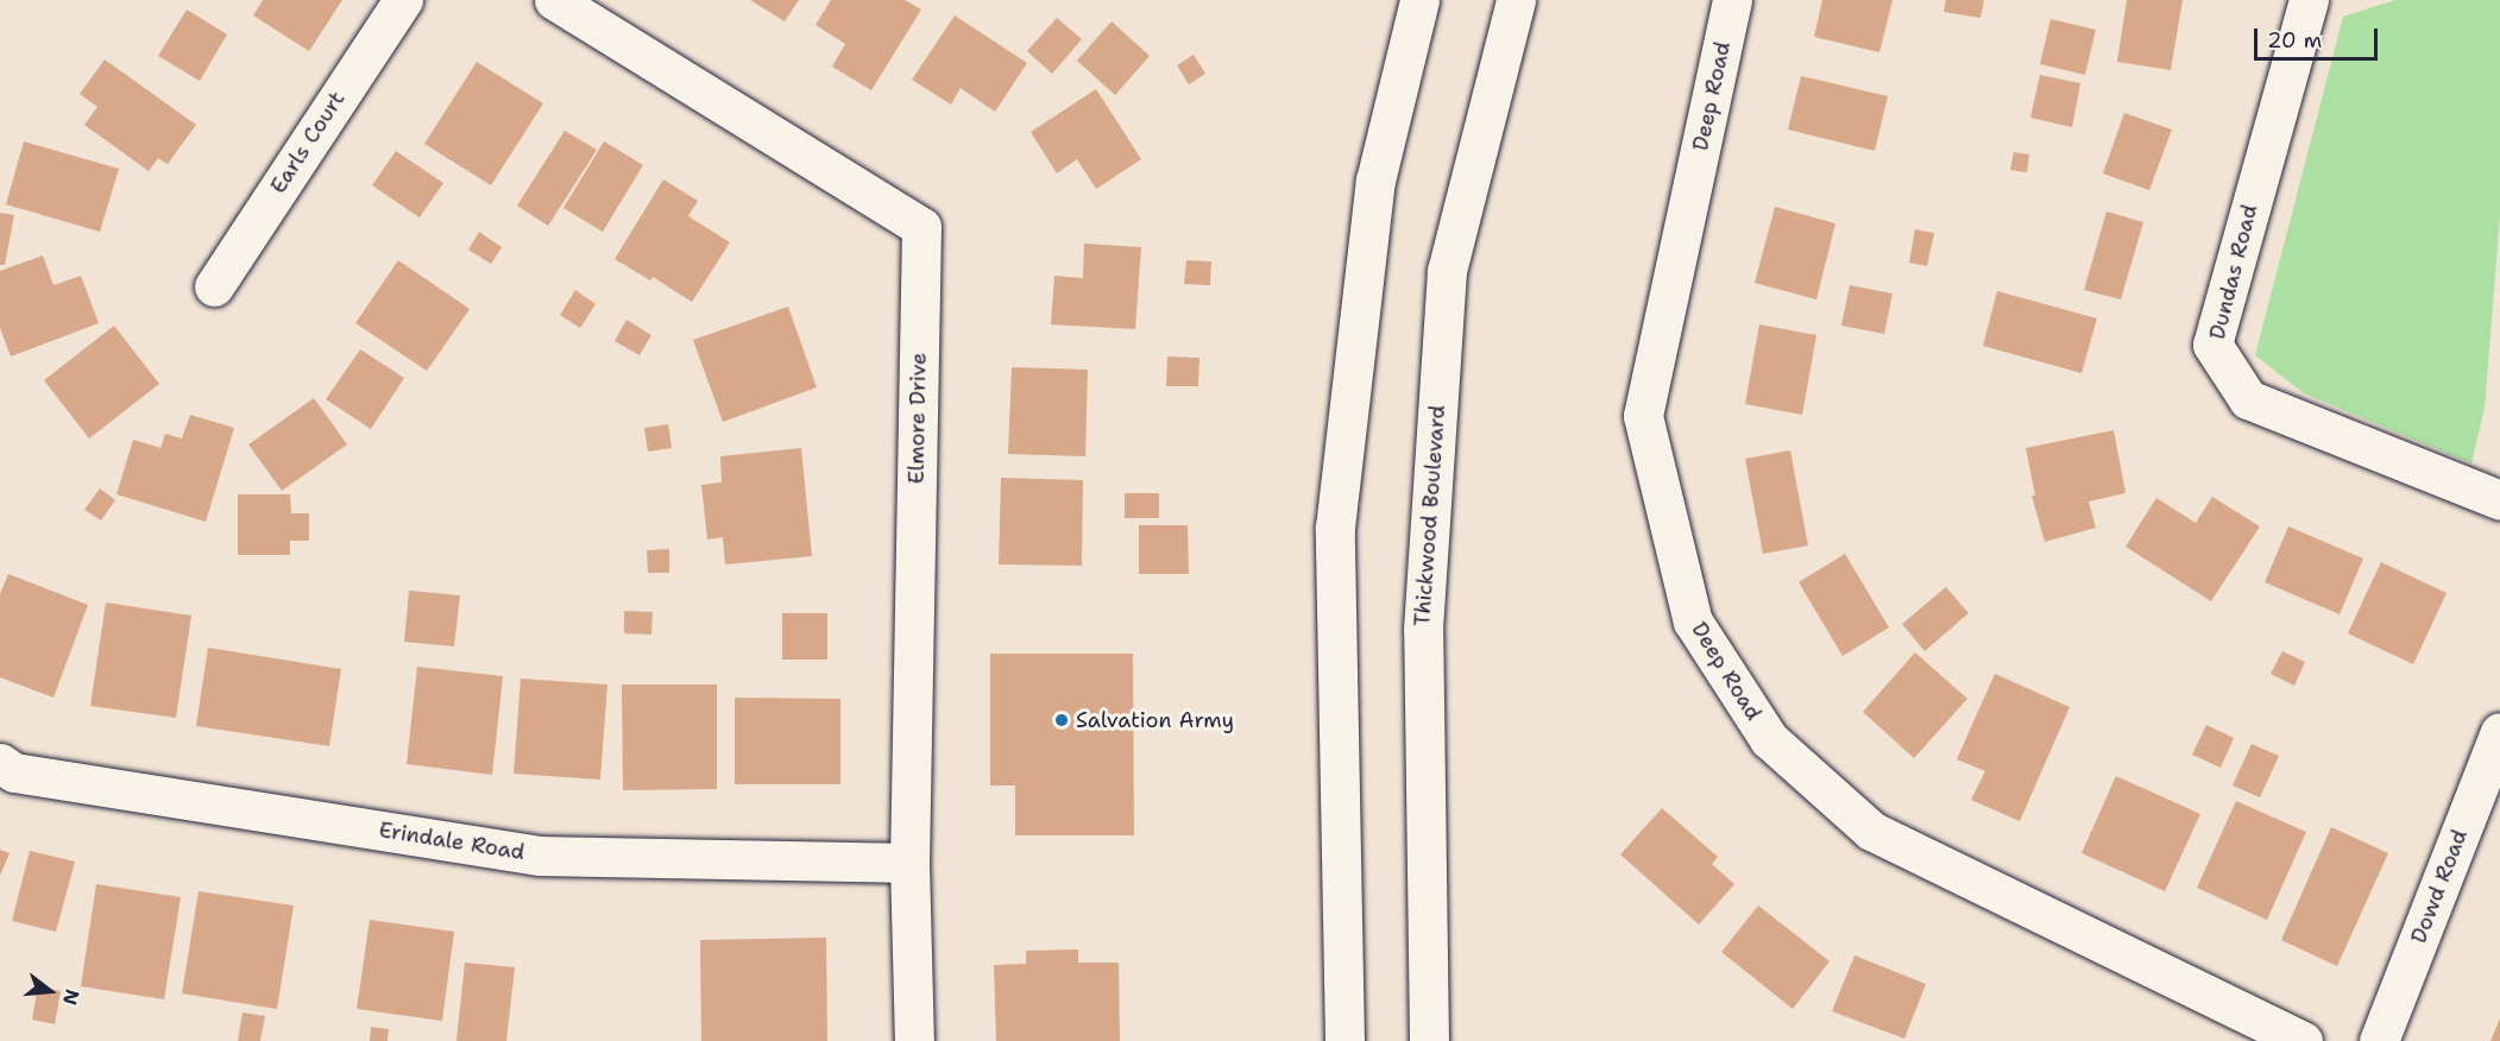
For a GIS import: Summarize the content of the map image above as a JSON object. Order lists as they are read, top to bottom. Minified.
{"streets":{"street":["Deep Road","Earls Court","Dundas Road","Elmore Drive","Thickwood Boulevard","Erindale Road","Dowd Road"]},"crossings":[["Elmore Drive","Erindale Road"]],"places":["Salvation Army"],"scale_bar":"20 m","north":"right"}
